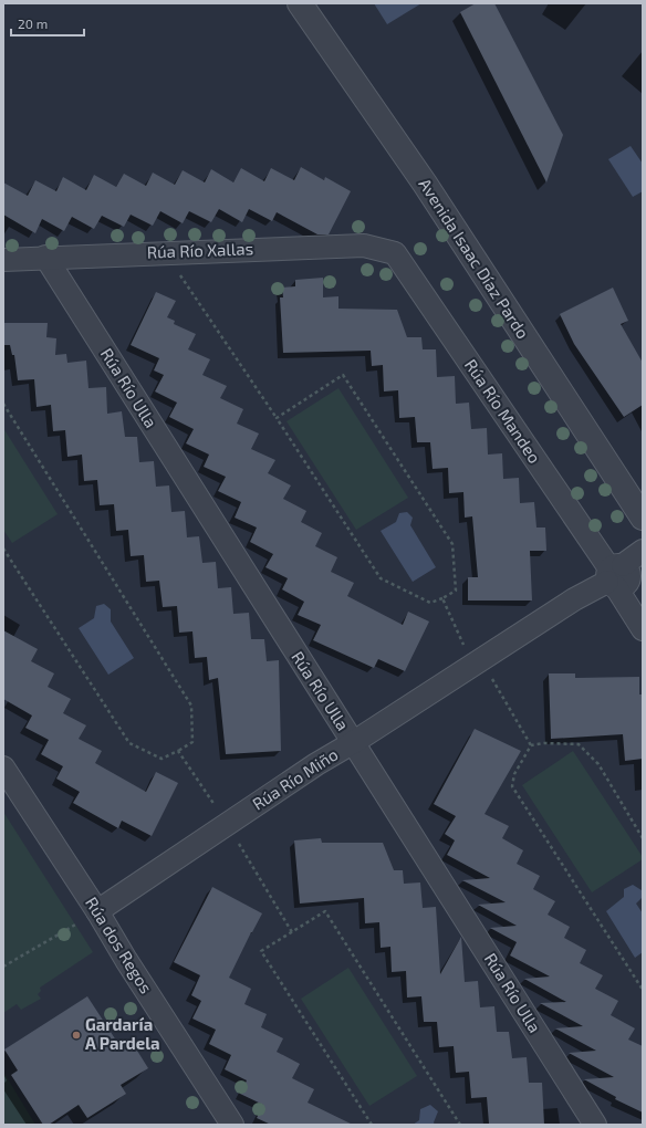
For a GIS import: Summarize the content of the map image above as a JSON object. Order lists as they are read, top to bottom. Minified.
{"streets":{"street":["Rúa Río Xallas","Avenida Isaac Díaz Pardo","Rúa Río Ulla","Rúa Río Mandeo","Rúa Río Miño","Rúa dos Regos"]},"crossings":[["Rúa Río Xallas","Rúa Río Ulla"],["Rúa Río Xallas","Rúa Río Mandeo"],["Rúa Río Ulla","Rúa Río Miño"],["Rúa Río Mandeo","Rúa Río Miño"],["Rúa Río Miño","Rúa dos Regos"]],"places":["Gardaría A Pardela"],"scale_bar":"20 m"}
